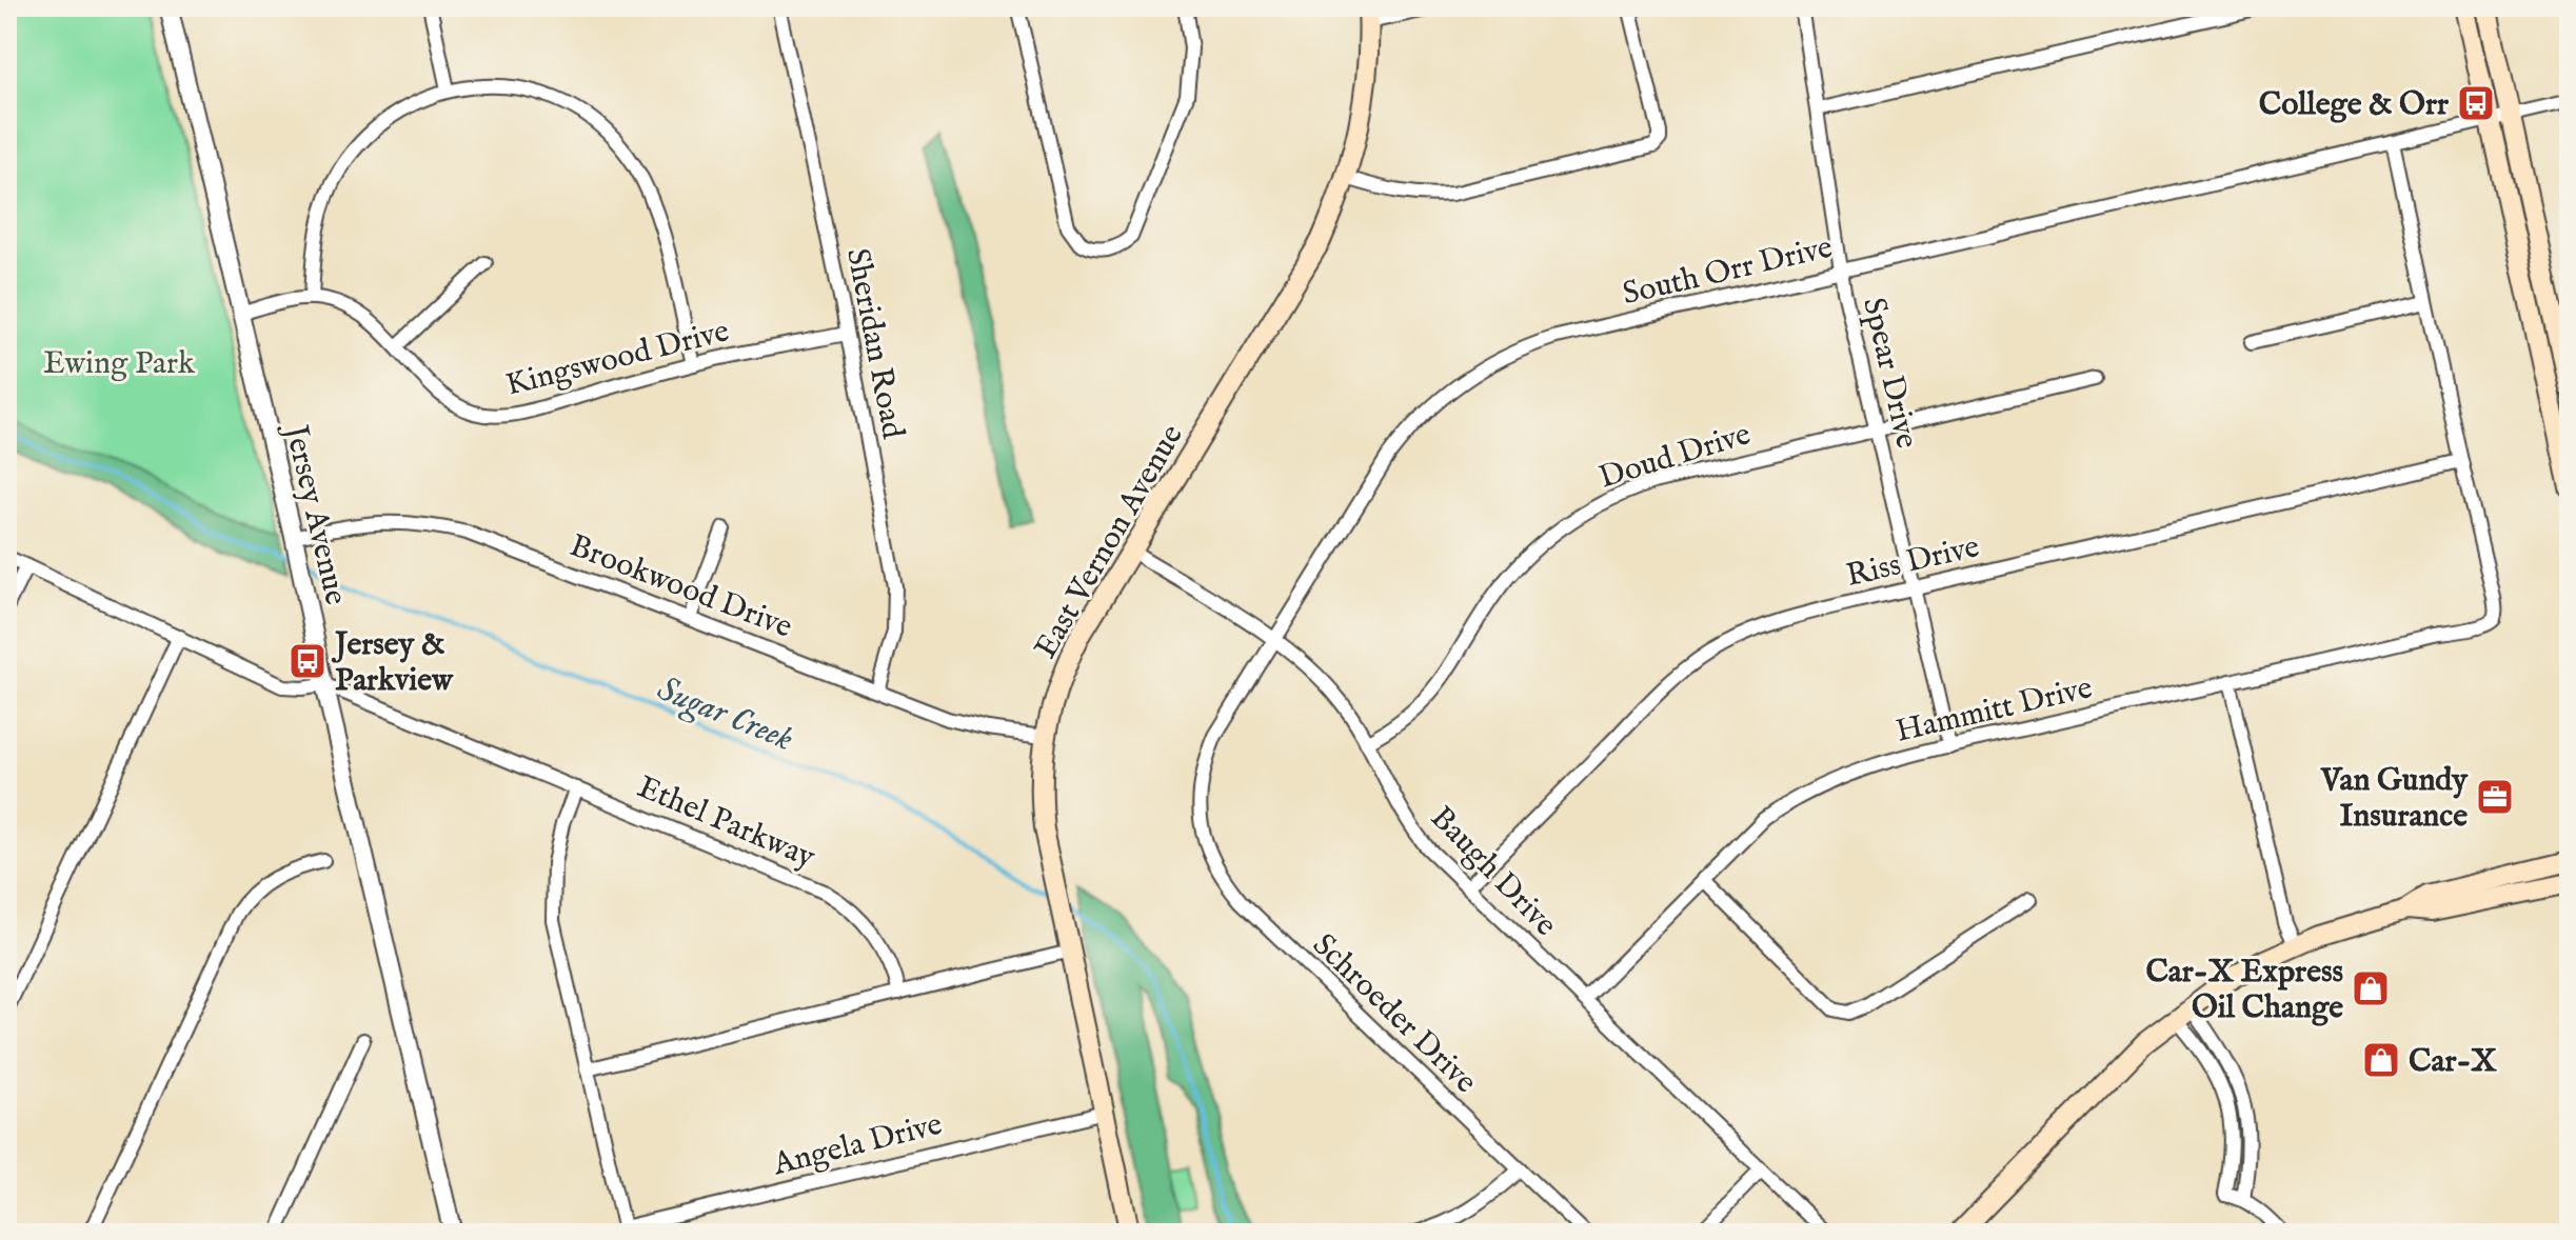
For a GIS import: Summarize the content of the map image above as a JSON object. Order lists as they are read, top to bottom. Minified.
{"streets":{"main road":["East Vernon Avenue"],"street":["South Orr Drive","Sheridan Road","Kingswood Drive","Spear Drive","Doud Drive","Jersey Avenue","Riss Drive","Brookwood Drive","Hammitt Drive","Ethel Parkway","Baugh Drive","Schroeder Drive","Angela Drive"]},"crossings":[["South Orr Drive","Spear Drive"],["South Orr Drive","Baugh Drive"],["South Orr Drive","Schroeder Drive"],["Sheridan Road","Kingswood Drive"],["Sheridan Road","Brookwood Drive"],["Kingswood Drive","Jersey Avenue"],["Spear Drive","Doud Drive"],["Spear Drive","Riss Drive"],["Spear Drive","Hammitt Drive"],["Doud Drive","Baugh Drive"],["Jersey Avenue","Brookwood Drive"],["Jersey Avenue","Ethel Parkway"],["East Vernon Avenue","Brookwood Drive"],["East Vernon Avenue","Baugh Drive"],["East Vernon Avenue","Angela Drive"],["Riss Drive","Hammitt Drive"],["Riss Drive","Baugh Drive"],["Hammitt Drive","Baugh Drive"]],"water":["Sugar Creek"],"parks":["Ewing Park"],"places":{"bus stop":["College & Orr","Jersey & Parkview"],"office":["Van Gundy Insurance"],"shop":["Car-X Express Oil Change","Car-X"]}}
